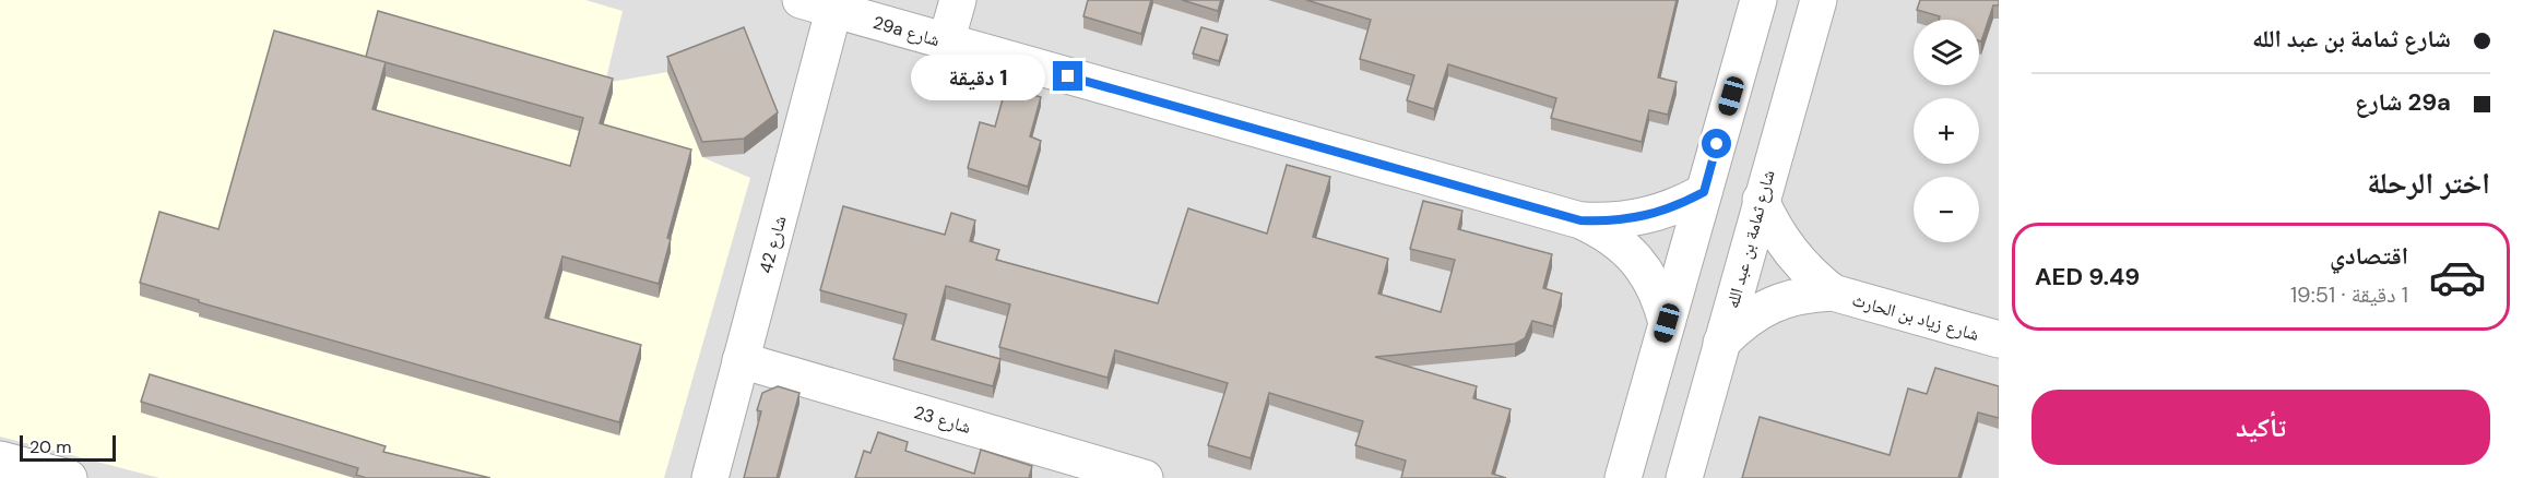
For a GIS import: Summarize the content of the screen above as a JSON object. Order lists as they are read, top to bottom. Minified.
{"streets":{"street":["29a شارع","شارع ثمامة بن عبد الله","شارع 42","شارع زياد بن الحارث","شارع 23"]},"crossings":[["29a شارع","شارع 42"],["شارع ثمامة بن عبد الله","شارع زياد بن الحارث"],["شارع 42","شارع 23"]],"scale_bar":"20 m","page":{"banner":["شارع ثمامة بن عبد الله","29a شارع"],"map_buttons":["+","−"],"bubble":"1 دقيقة","heading":"اختر الرحلة","list":[{"name":"اقتصادي","note":"1 دقيقة · 19:51","value":"AED 9.49"}],"buttons":"تأكيد","scale":"20 m"}}
